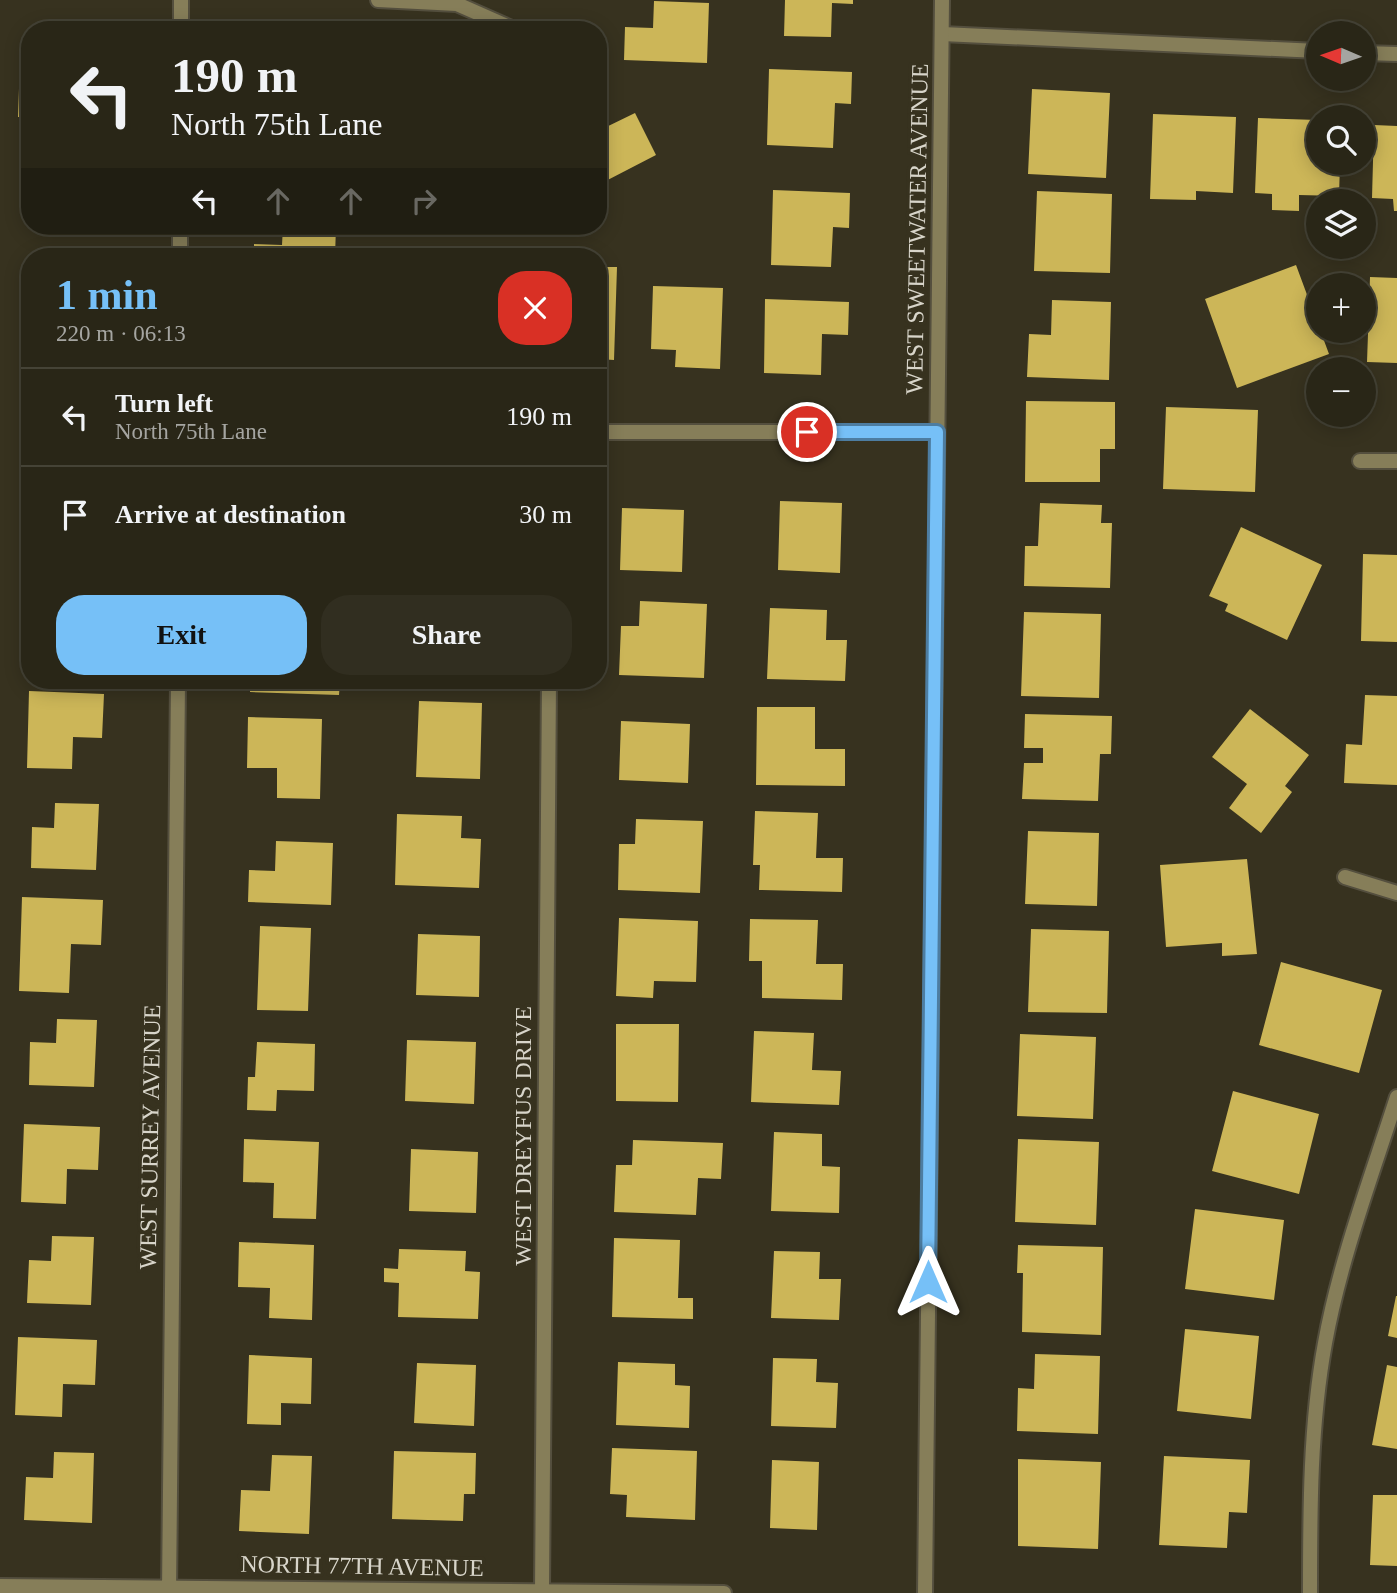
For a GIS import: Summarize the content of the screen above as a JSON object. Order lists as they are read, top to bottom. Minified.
{"streets":{"street":["WEST SWEETWATER AVENUE","WEST DREYFUS DRIVE","WEST SURREY AVENUE","NORTH 77TH AVENUE"]},"crossings":[["WEST DREYFUS DRIVE","NORTH 77TH AVENUE"],["WEST SURREY AVENUE","NORTH 77TH AVENUE"]],"north":"left","page":{"map_buttons":["+","−"],"turn":["190 m","North 75th Lane"],"heading":["1 min","220 m · 06:13"],"list":[{"name":"Turn left","note":"North 75th Lane","value":"190 m"},{"name":"Arrive at destination","value":"30 m"}],"buttons":["Exit","Share"]}}
